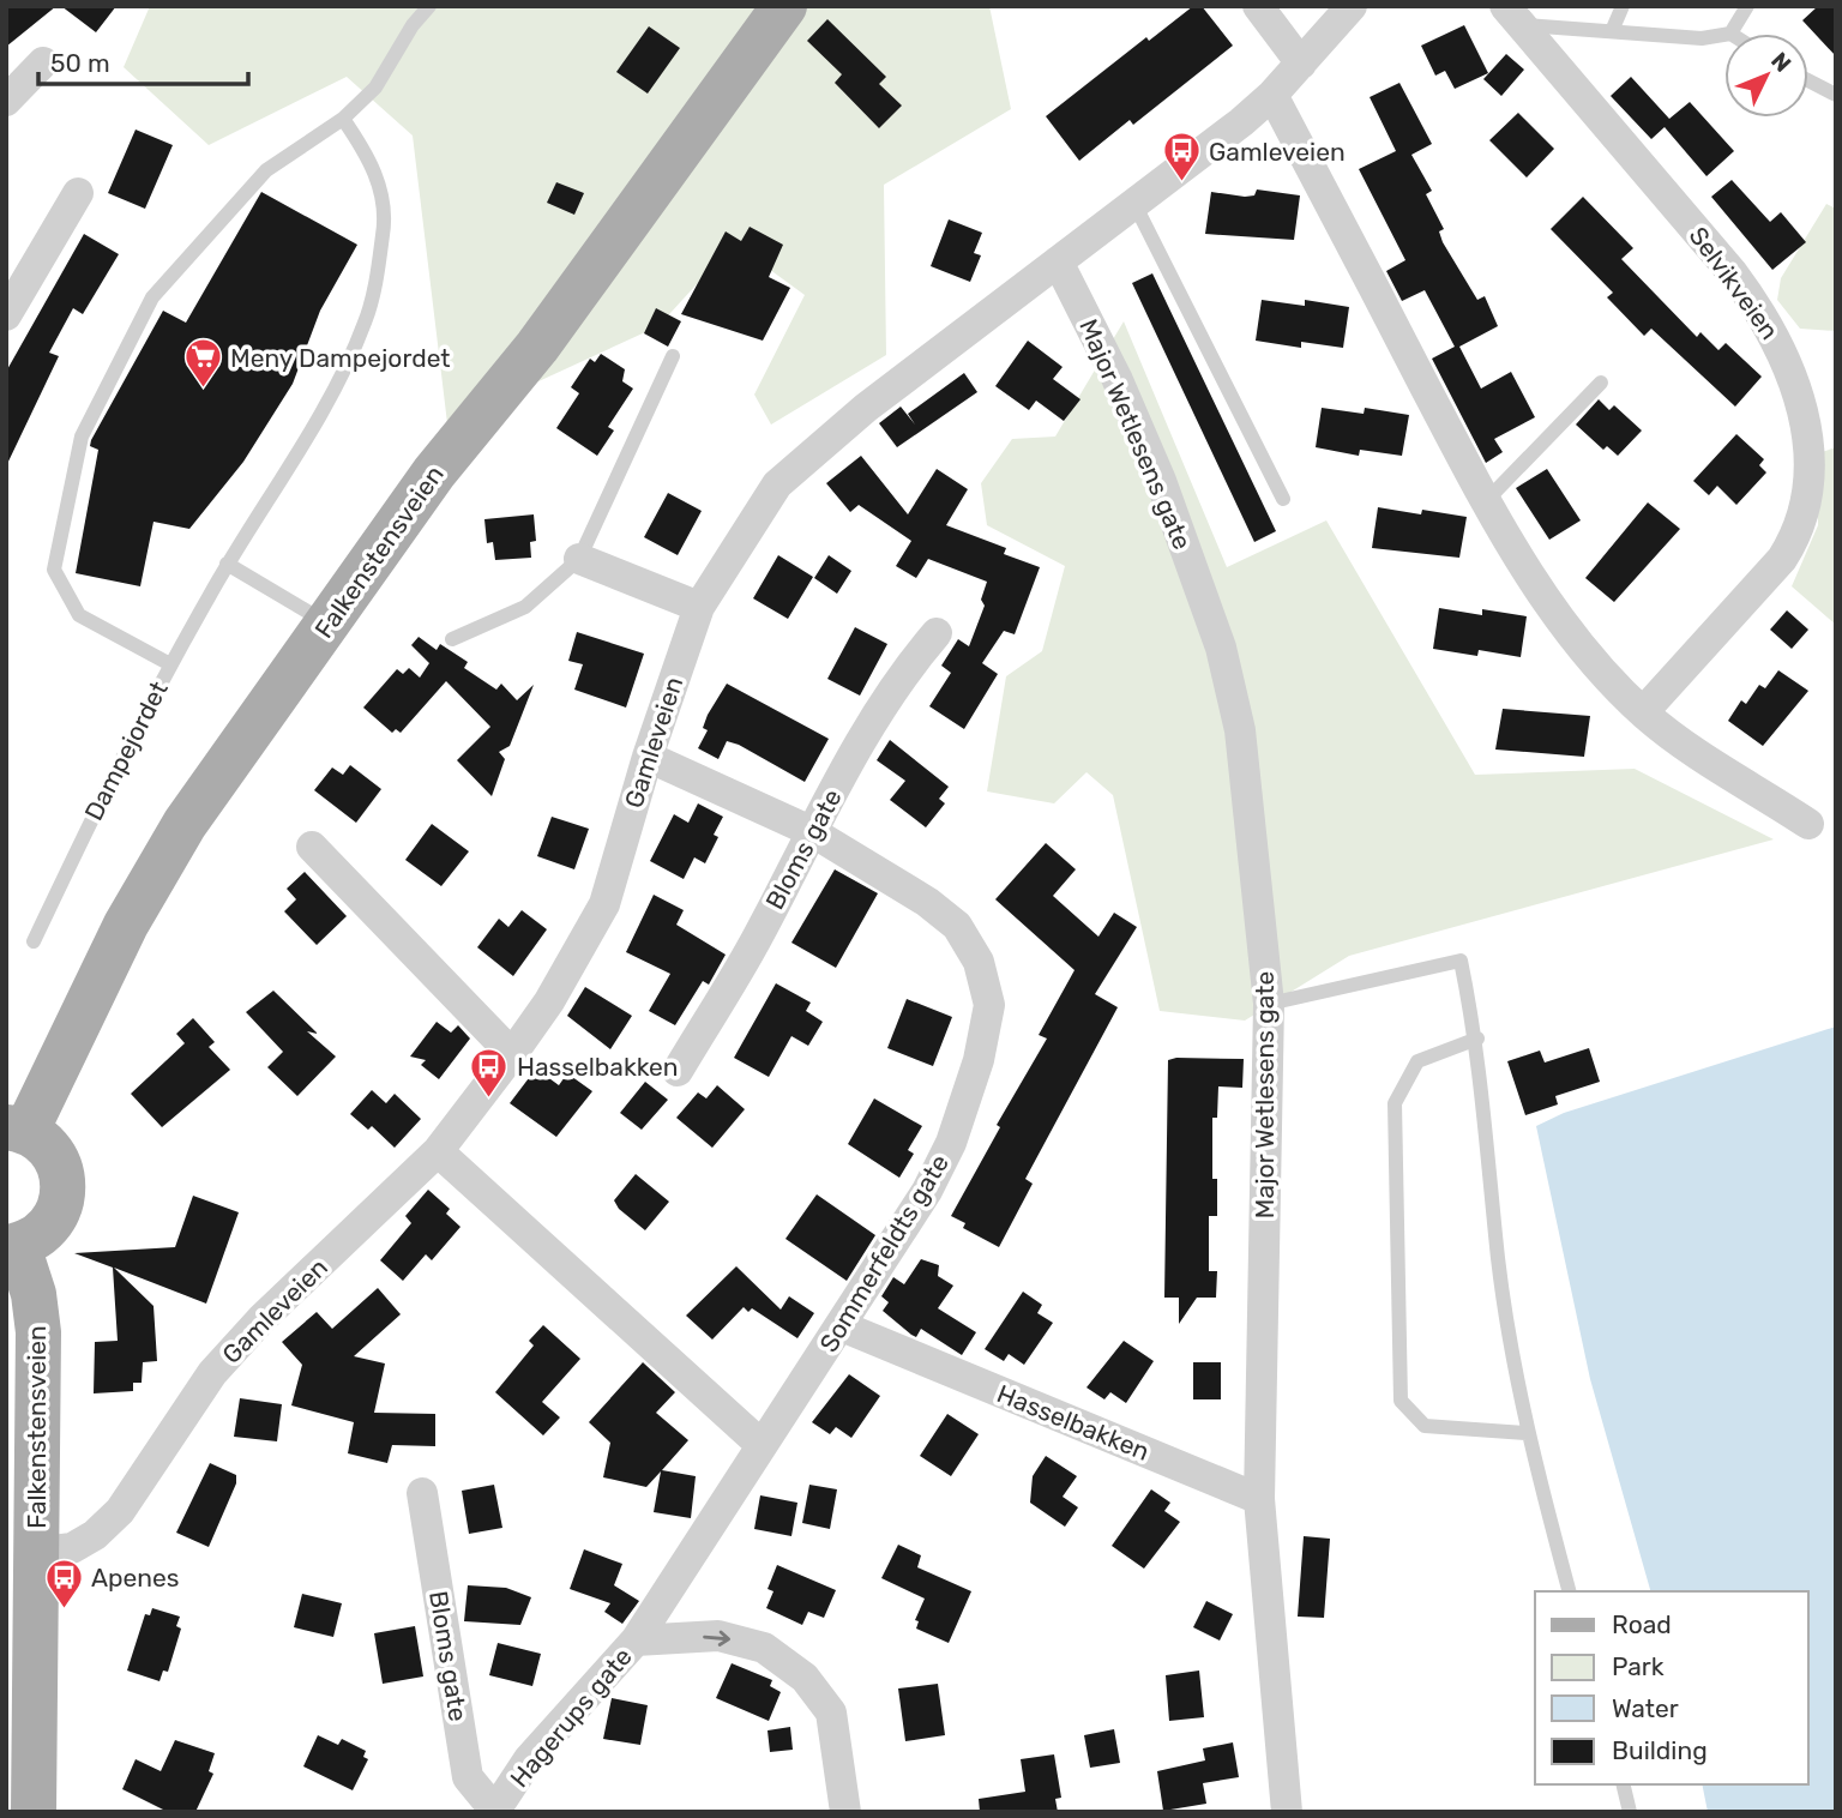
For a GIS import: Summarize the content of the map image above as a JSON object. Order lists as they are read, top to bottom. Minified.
{"streets":{"main road":["Falkenstensveien"],"street":["Selvikveien","Major Wetlesens gate","Gamleveien","Bloms gate","Sommerfeldts gate","Hasselbakken","Hagerups gate"],"lane":["Dampejordet"]},"crossings":[["Major Wetlesens gate","Gamleveien"],["Major Wetlesens gate","Hasselbakken"],["Falkenstensveien","Gamleveien"],["Gamleveien","Sommerfeldts gate"],["Bloms gate","Sommerfeldts gate"],["Bloms gate","Hagerups gate"],["Sommerfeldts gate","Hasselbakken"],["Sommerfeldts gate","Hagerups gate"]],"places":{"bus stop":["Gamleveien","Hasselbakken","Apenes"],"supermarket":["Meny Dampejordet"]},"legend":["Road","Park","Water","Building"],"scale_bar":"50 m","north":"top right"}
